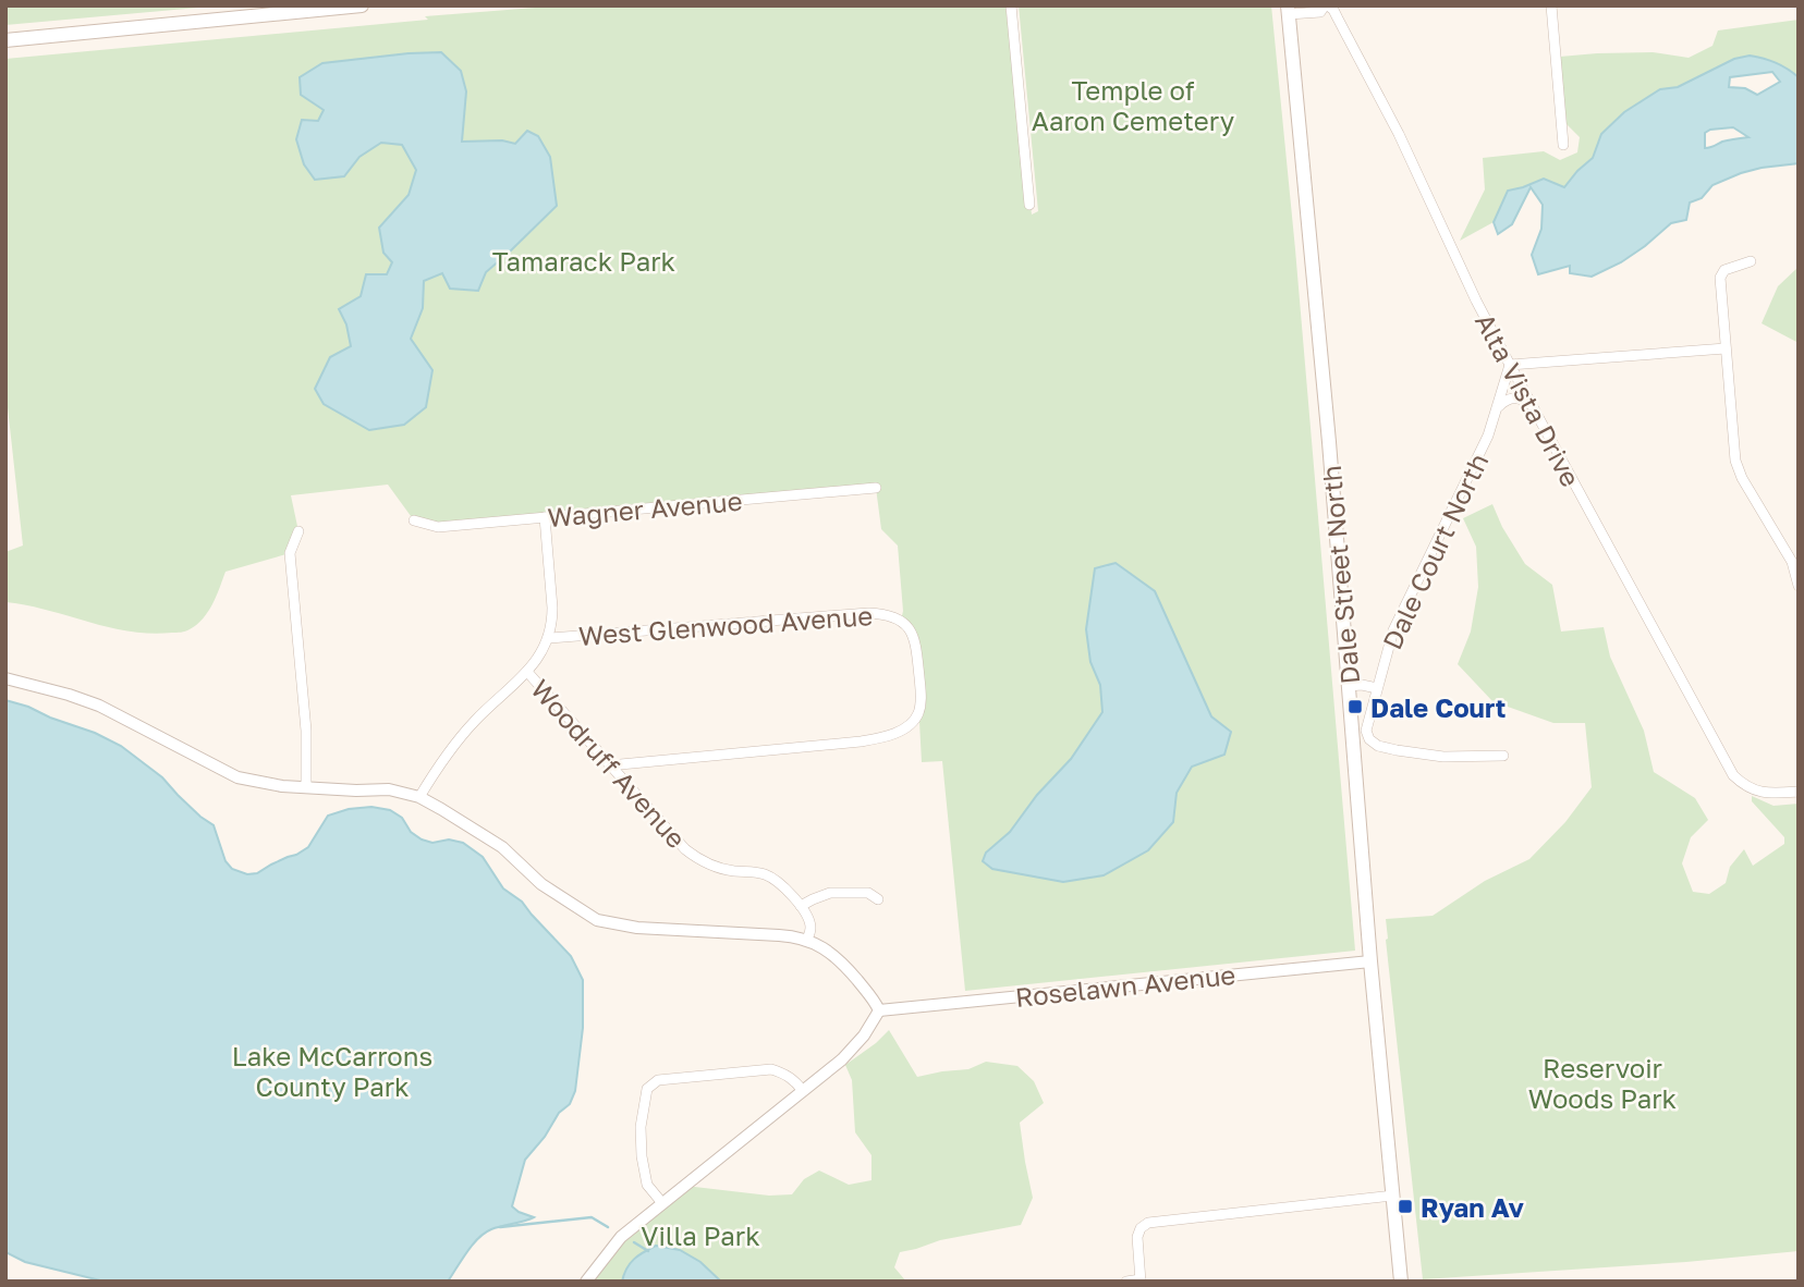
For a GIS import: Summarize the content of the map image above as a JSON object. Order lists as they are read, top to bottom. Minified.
{"streets":{"main road":["Dale Street North"],"street":["Alta Vista Drive","Wagner Avenue","Dale Court North","West Glenwood Avenue","Woodruff Avenue","Roselawn Avenue"]},"crossings":[["Alta Vista Drive","Dale Court North"],["Alta Vista Drive","Dale Street North"],["Wagner Avenue","Woodruff Avenue"],["Dale Street North","Roselawn Avenue"],["West Glenwood Avenue","Woodruff Avenue"]],"parks":["Temple of Aaron Cemetery","Tamarack Park","Lake McCarrons County Park","Reservoir Woods Park","Villa Park"],"places":{"transit":["Dale Court","Ryan Av"]}}
